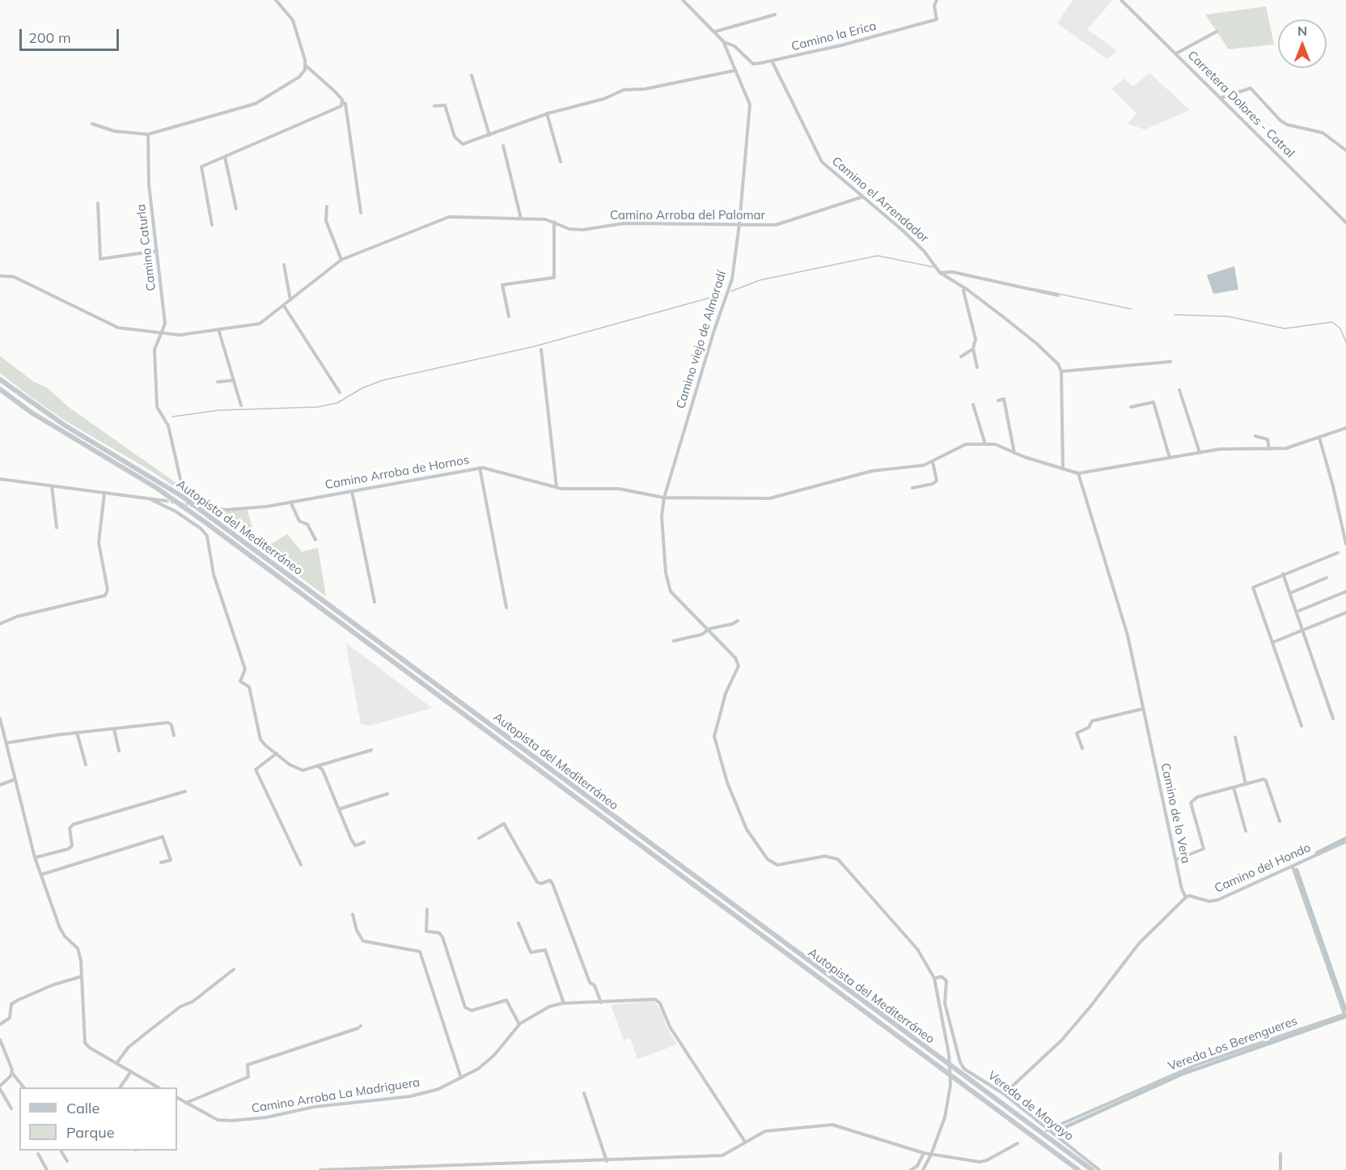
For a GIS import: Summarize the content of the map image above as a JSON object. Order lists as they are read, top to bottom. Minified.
{"streets":{"highway":["Autopista del Mediterráneo"],"street":["Camino la Erica","Carretera Dolores - Catral","Camino el Arrendador","Camino Arroba del Palomar","Camino Caturla","Camino viejo de Almoradí","Camino Arroba de Hornos","Camino de lo Vera","Camino del Hondo","Vereda Los Berengueres","Camino Arroba La Madriguera","Vereda de Mayayo"]},"crossings":[["Camino la Erica","Camino el Arrendador"],["Camino la Erica","Camino viejo de Almoradí"],["Camino el Arrendador","Camino Arroba del Palomar"],["Camino Arroba del Palomar","Camino Caturla"],["Camino Arroba del Palomar","Camino viejo de Almoradí"],["Camino Caturla","Camino Arroba de Hornos"],["Camino viejo de Almoradí","Camino Arroba de Hornos"],["Camino viejo de Almoradí","Vereda de Mayayo"],["Camino Arroba de Hornos","Camino de lo Vera"],["Camino de lo Vera","Camino del Hondo"],["Vereda Los Berengueres","Vereda de Mayayo"]],"legend":["Calle","Parque"],"scale_bar":"200 m","north":"top"}
